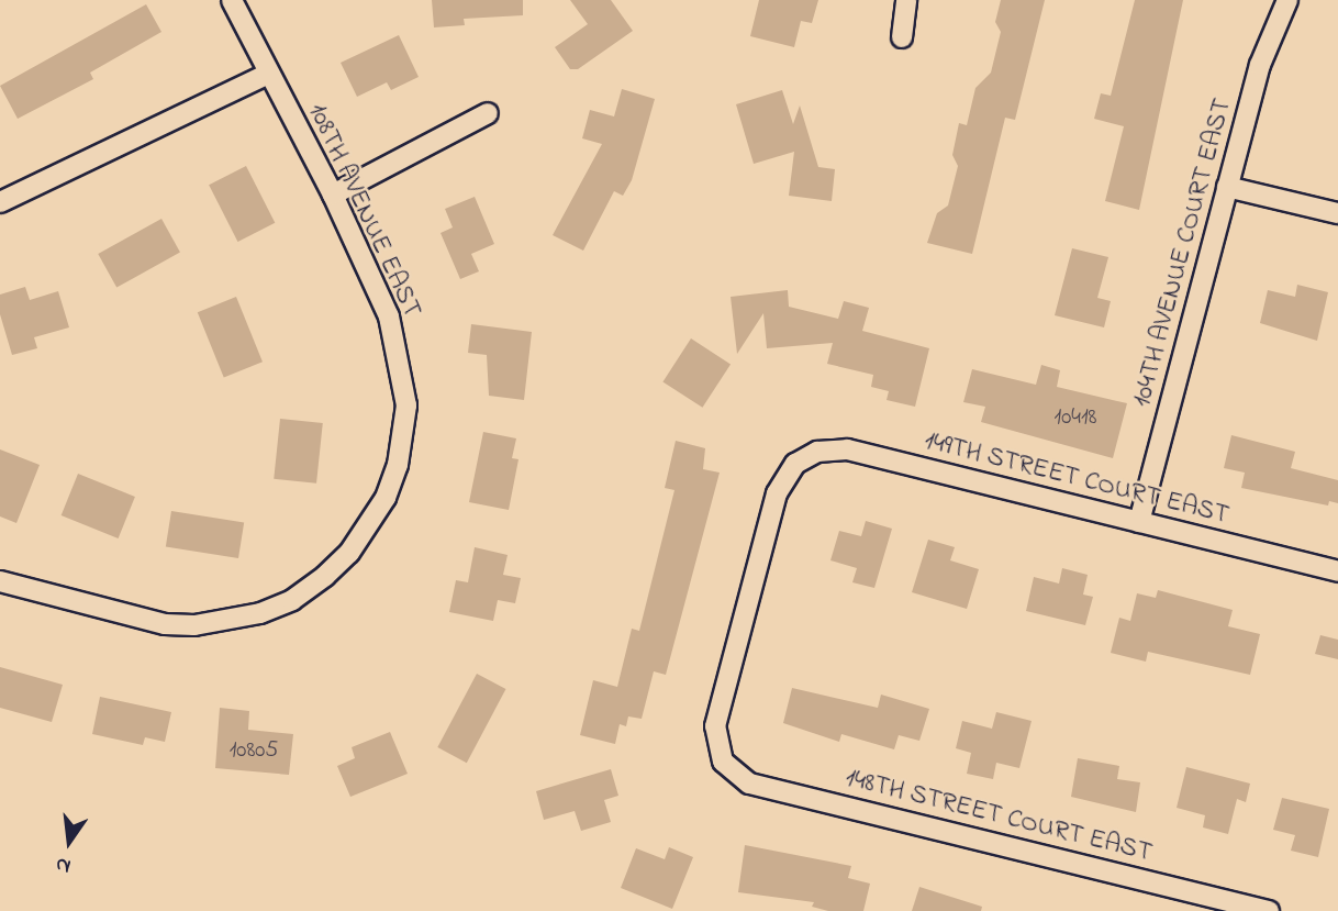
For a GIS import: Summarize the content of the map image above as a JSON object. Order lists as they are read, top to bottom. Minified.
{"streets":{"street":["108TH AVENUE EAST","104TH AVENUE COURT EAST","149TH STREET COURT EAST","148TH STREET COURT EAST"]},"crossings":[["104TH AVENUE COURT EAST","149TH STREET COURT EAST"],["149TH STREET COURT EAST","148TH STREET COURT EAST"]],"house_numbers":["10418","10805"],"north":"bottom"}
